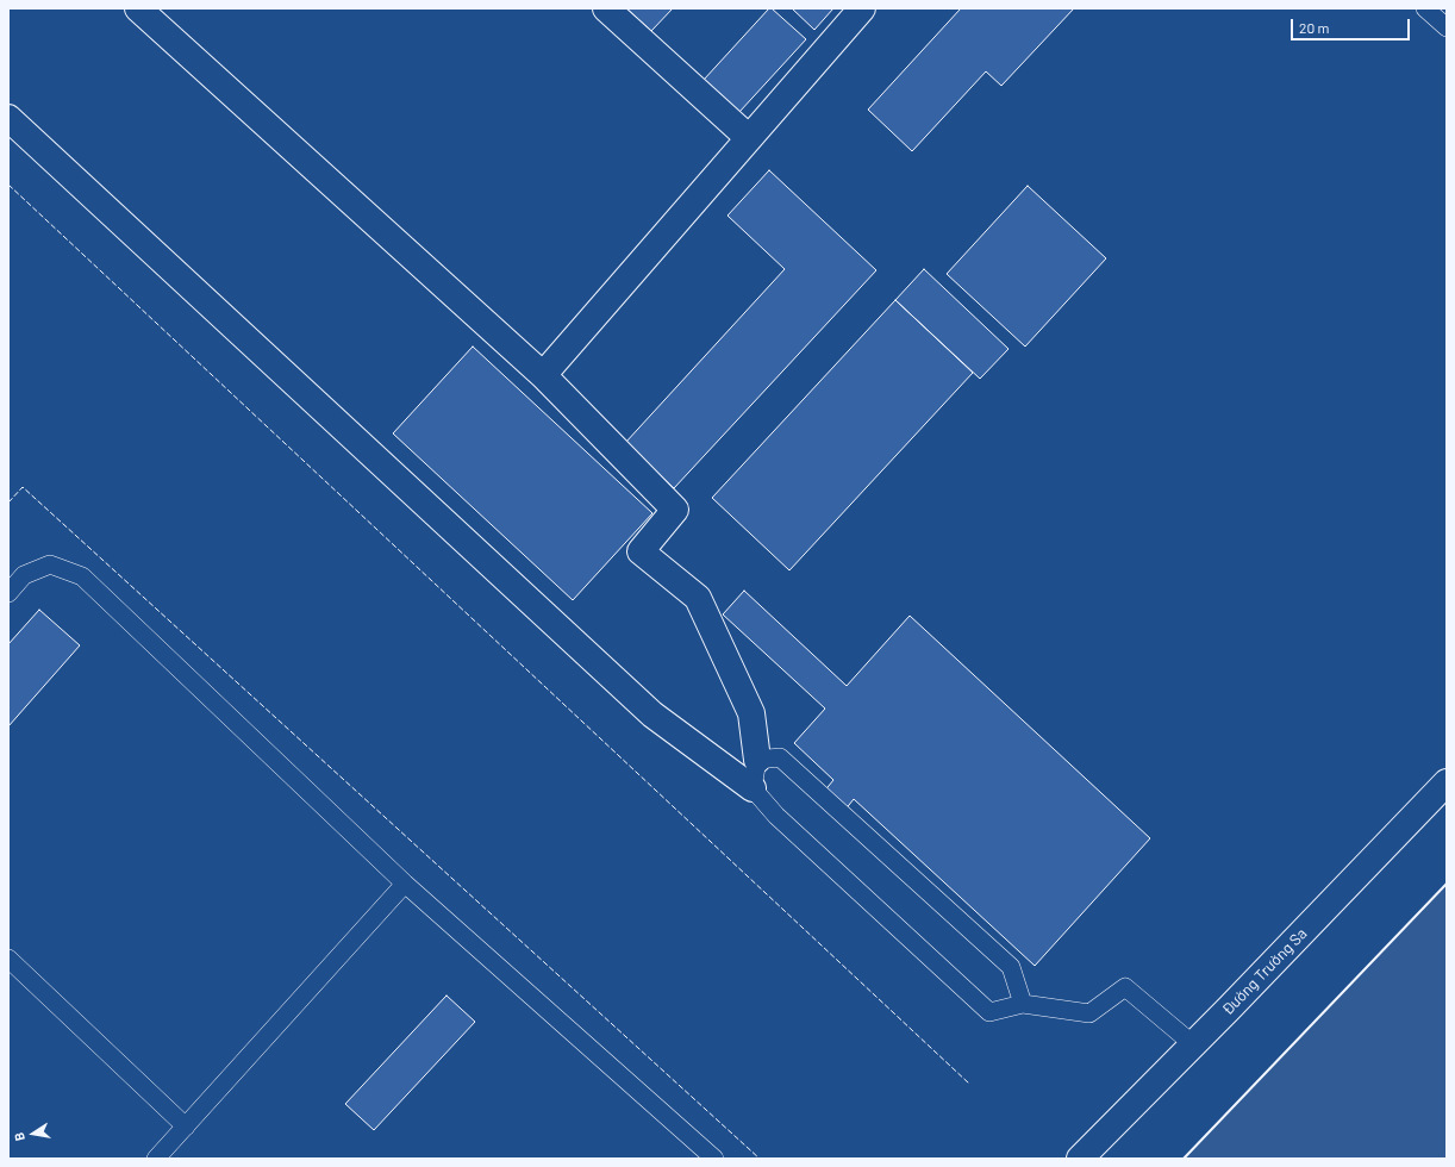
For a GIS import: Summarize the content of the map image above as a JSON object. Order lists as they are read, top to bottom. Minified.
{"streets":{"street":["Đường Trường Sa"]},"scale_bar":"20 m","north":"left"}
